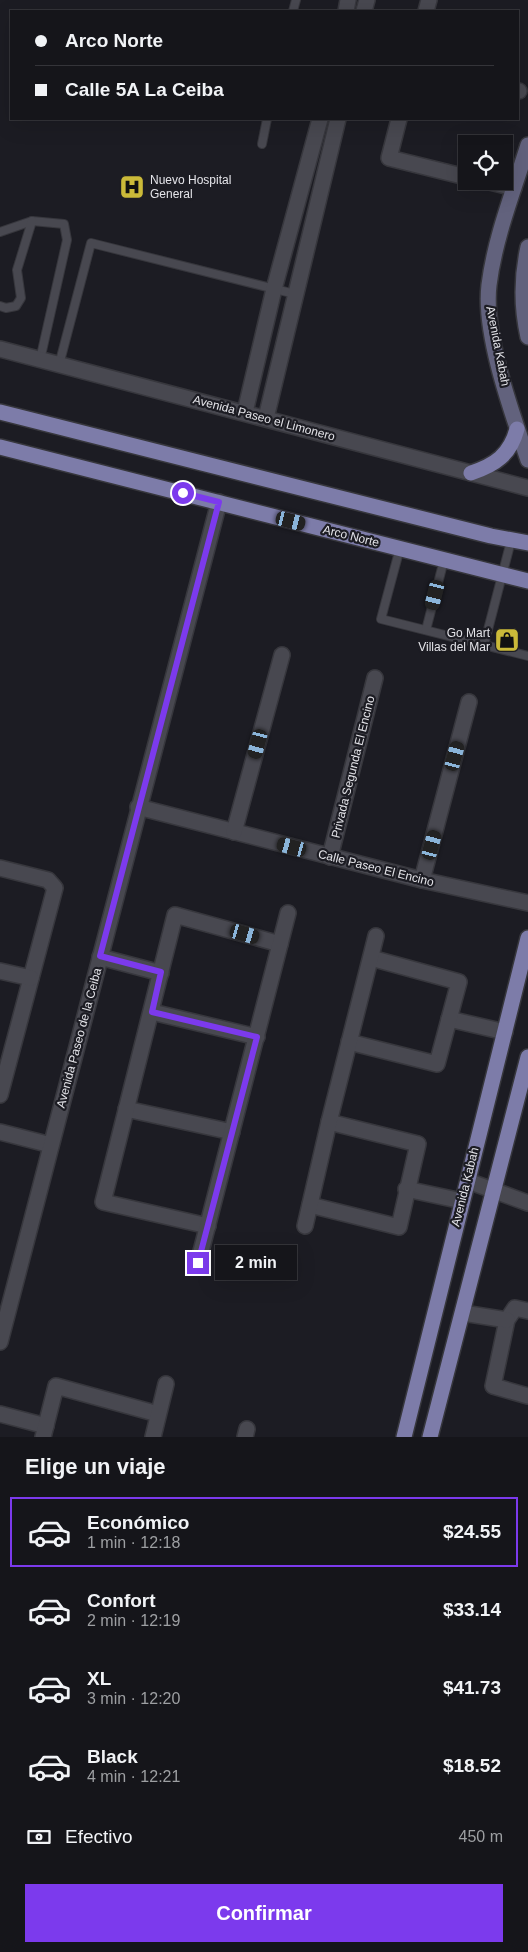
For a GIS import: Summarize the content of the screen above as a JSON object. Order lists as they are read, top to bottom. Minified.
{"streets":{"main road":["Avenida Kabah","Arco Norte"],"street":["Avenida Paseo el Limonero","Privada Segunda El Encino","Calle Paseo El Encino","Avenida Paseo de la Ceiba"]},"crossings":[["Arco Norte","Avenida Paseo de la Ceiba"],["Privada Segunda El Encino","Calle Paseo El Encino"],["Calle Paseo El Encino","Avenida Paseo de la Ceiba"]],"places":{"hospital":["Nuevo Hospital General"],"shop":["Go Mart Villas del Mar"]},"page":{"banner":["Arco Norte","Calle 5A La Ceiba"],"bubble":"2 min","heading":"Elige un viaje","list":[{"name":"Económico","note":"1 min · 12:18","value":"$24.55"},{"name":"Confort","note":"2 min · 12:19","value":"$33.14"},{"name":"XL","note":"3 min · 12:20","value":"$41.73"},{"name":"Black","note":"4 min · 12:21","value":"$18.52"}],"pay":["Efectivo","450 m"],"buttons":"Confirmar"}}
